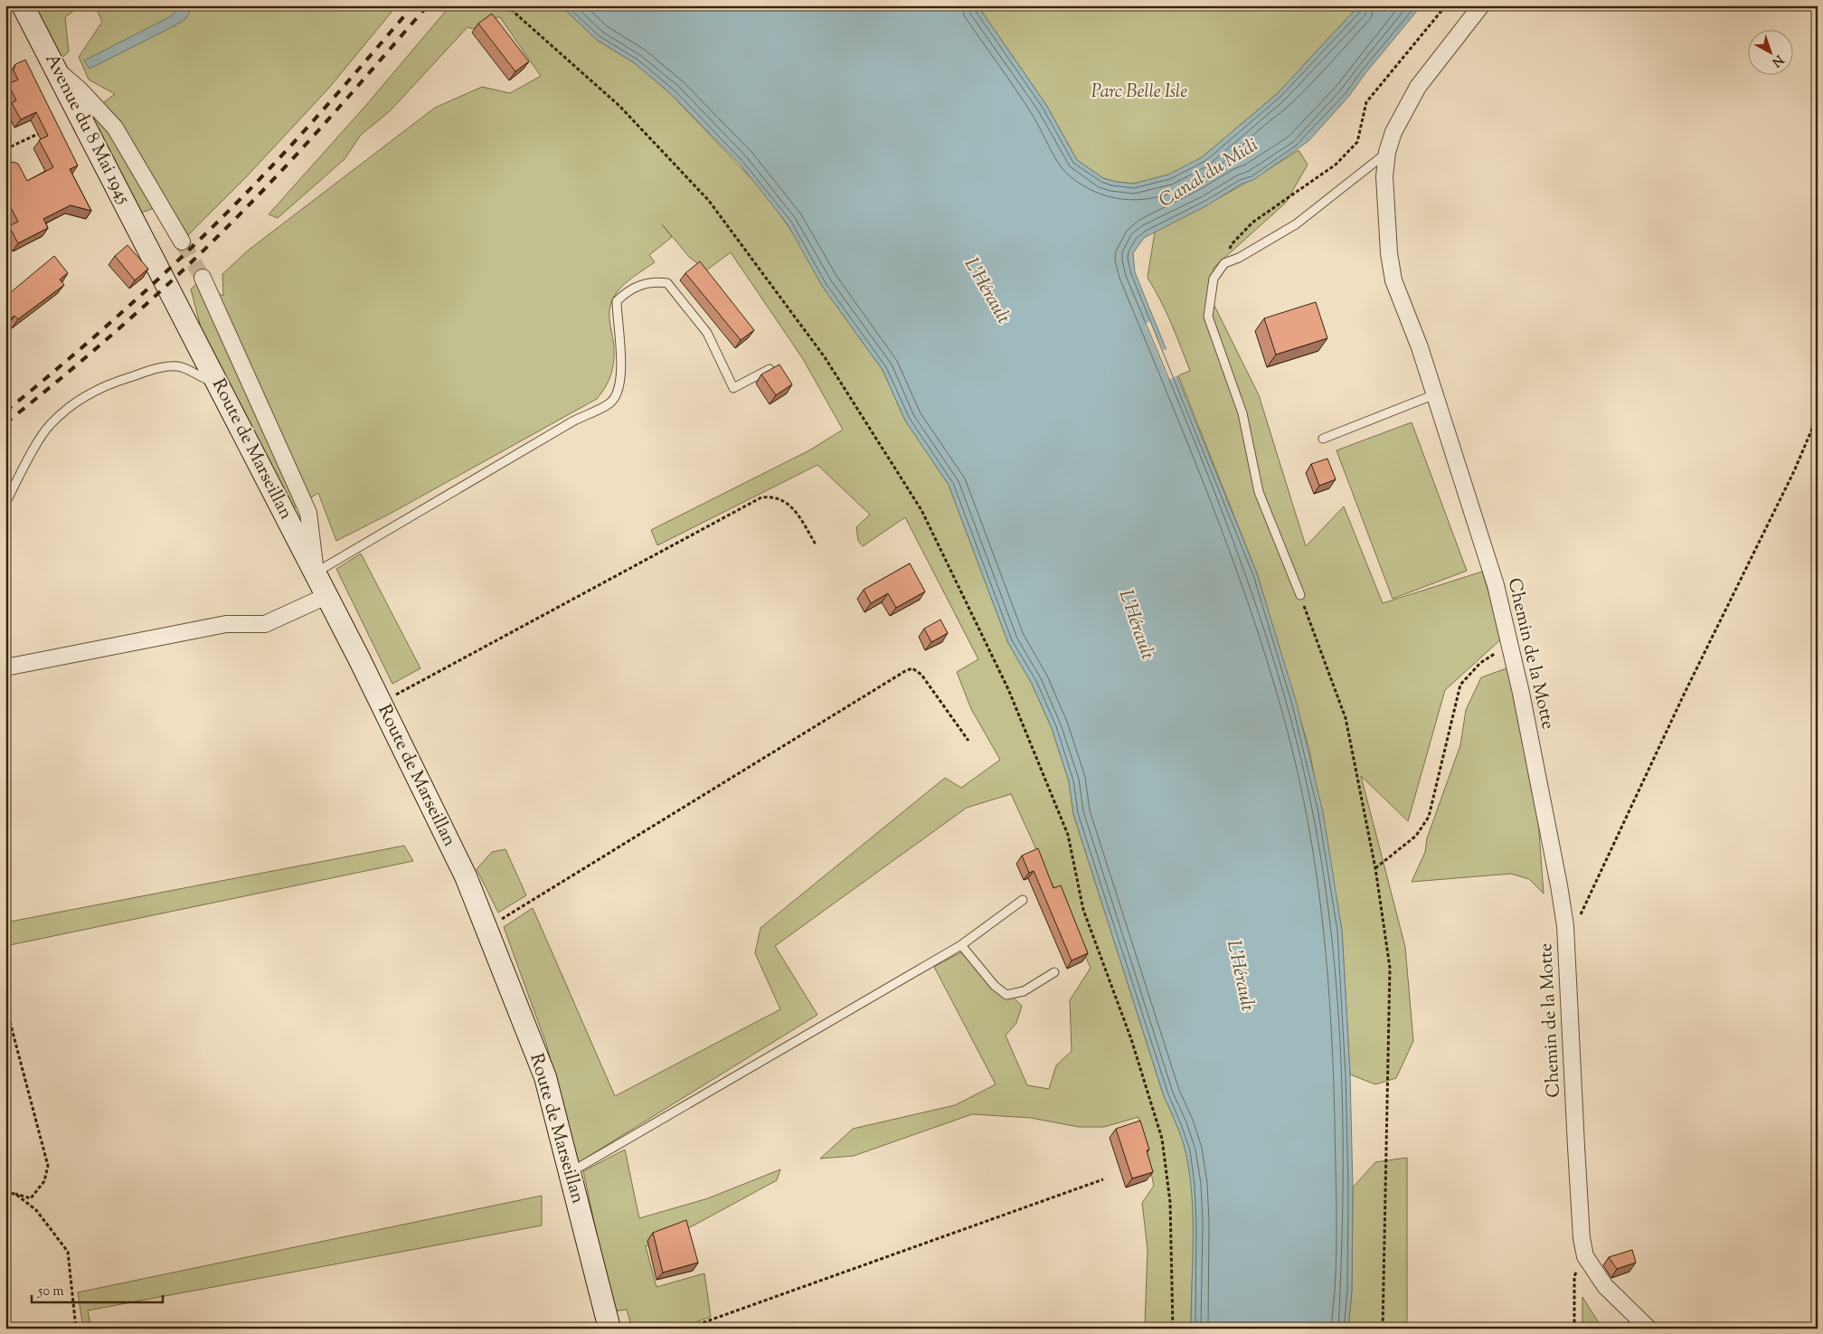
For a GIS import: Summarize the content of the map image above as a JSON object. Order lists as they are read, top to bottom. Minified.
{"streets":{"main road":["Avenue du 8 Mai 1945","Route de Marseillan"],"street":["Chemin de la Motte"]},"crossings":[["Avenue du 8 Mai 1945","Route de Marseillan"]],"water":["Canal du Midi","L'Hérault"],"parks":["Parc Belle Isle"],"scale_bar":"50 m","north":"bottom right"}
